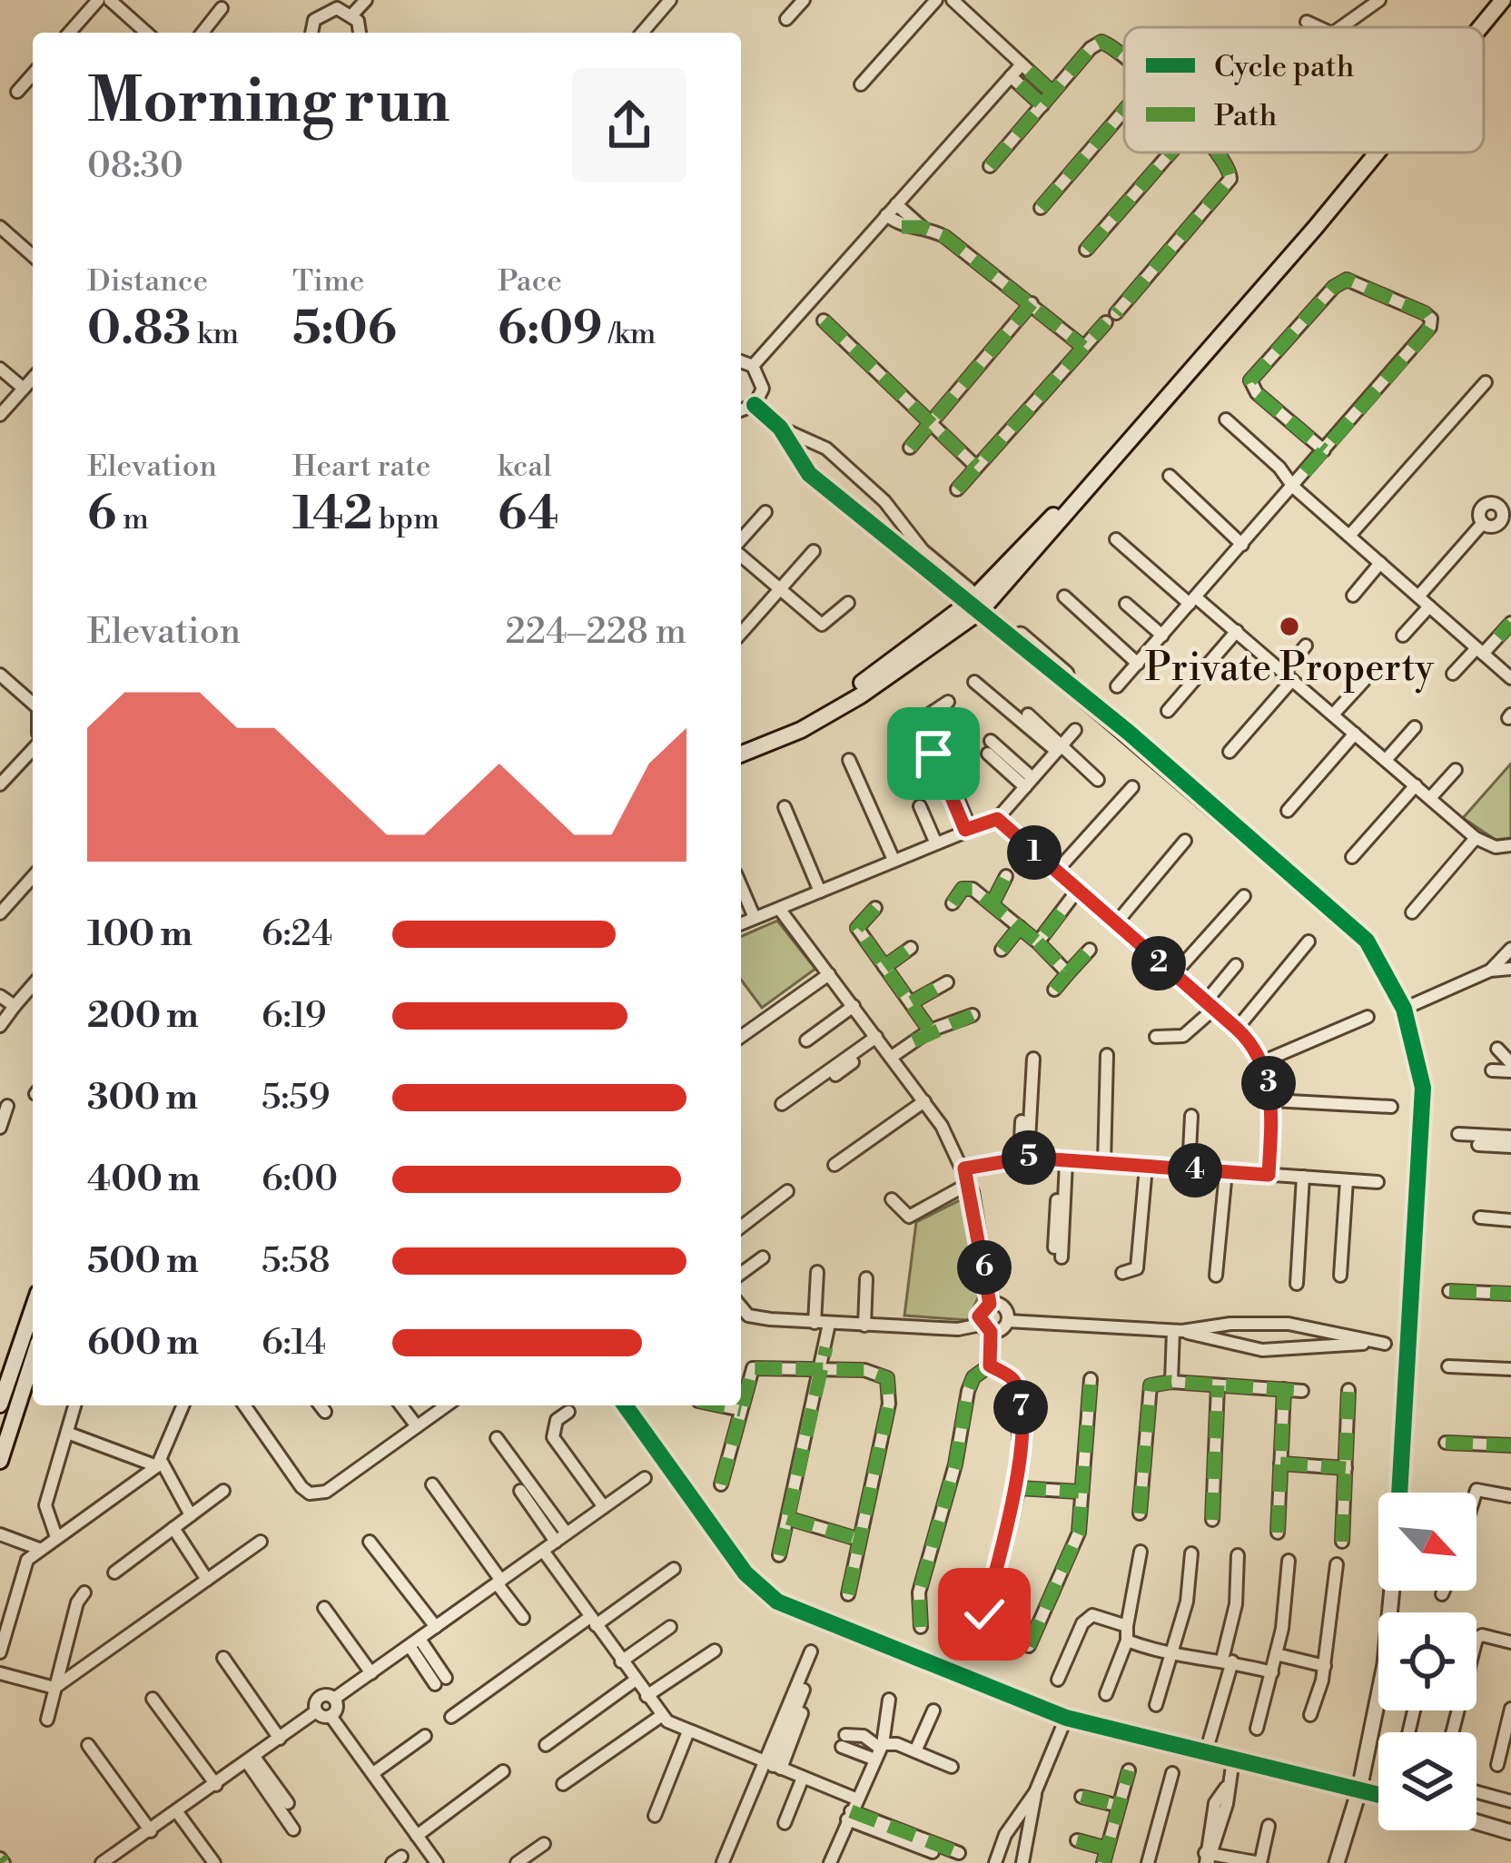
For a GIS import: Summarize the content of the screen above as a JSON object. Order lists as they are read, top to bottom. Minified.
{"places":["Private Property"],"legend":["Cycle path","Path"],"north":"bottom right","page":{"heading":["Morning run","08:30"],"stats":[["Distance","0.83 km"],["Time","5:06"],["Pace","6:09 /km"],["Elevation","6 m"],["Heart rate","142 bpm"],["kcal","64"]],"chart":["Elevation","224–228 m"],"pins":["1","2","3","5","4","6","7"],"list":[{"name":"100 m","note":"6:24"},{"name":"200 m","note":"6:19"},{"name":"300 m","note":"5:59"},{"name":"400 m","note":"6:00"},{"name":"500 m","note":"5:58"},{"name":"600 m","note":"6:14"}]}}
